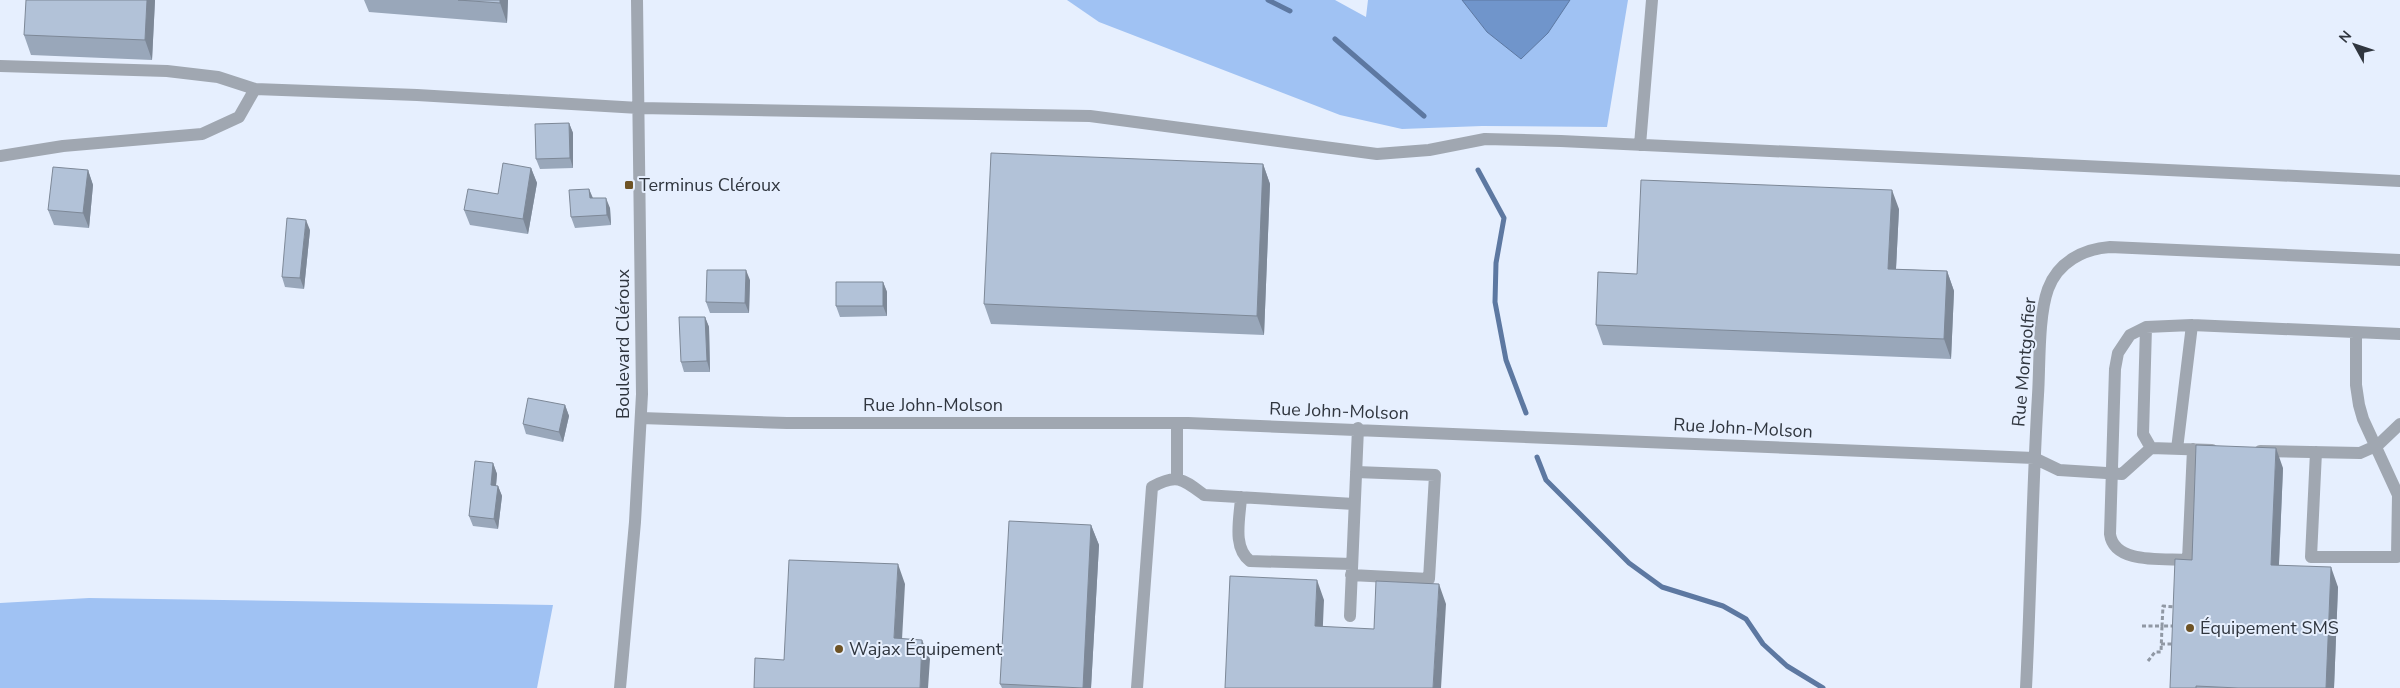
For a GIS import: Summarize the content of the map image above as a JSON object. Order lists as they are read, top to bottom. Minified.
{"streets":{"street":["Boulevard Cléroux","Rue Montgolfier","Rue John-Molson"]},"crossings":[["Boulevard Cléroux","Rue John-Molson"],["Rue Montgolfier","Rue John-Molson"]],"places":{"transit":["Terminus Cléroux"],"other":["Équipement SMS","Wajax Équipement"]},"north":"top left"}
